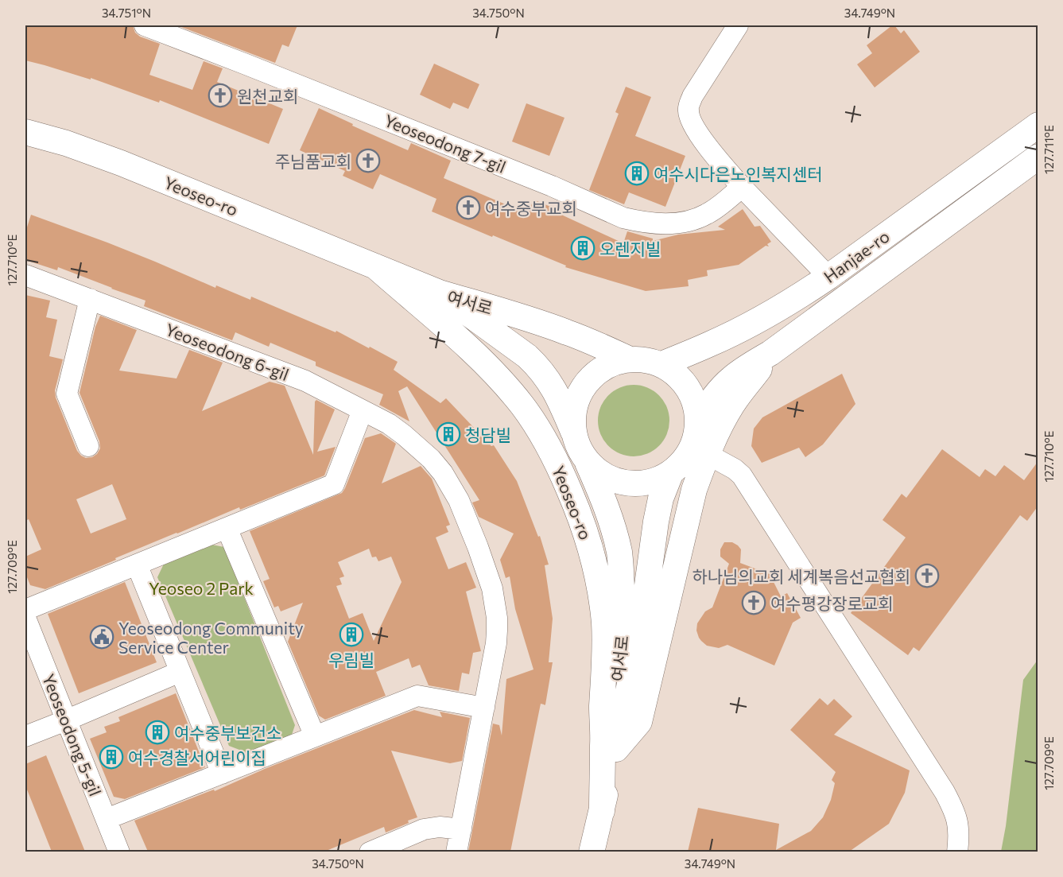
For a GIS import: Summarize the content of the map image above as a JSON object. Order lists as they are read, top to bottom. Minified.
{"streets":{"street":["Yeoseodong 7-gil","Yeoseo-ro","Hanjae-ro","여서로","Yeoseodong 6-gil","Yeoseodong 5-gil"]},"crossings":[["Yeoseo-ro","여서로"],["Hanjae-ro","여서로"]],"parks":["Yeoseo 2 Park"],"places":{"church":["원천교회","주님품교회","여수중부교회","하나님의교회 세계복음선교협회","여수평강장로교회"],"building":["여수시다은노인복지센터","오렌지빌","청담빌","우림빌","여수중부보건소","여수경찰서어린이집"],"public building":["Yeoseodong Community Service Center"]},"coordinates":["34.751°N","34.750°N","34.749°N","127.711°E","127.710°E","127.709°E"]}
